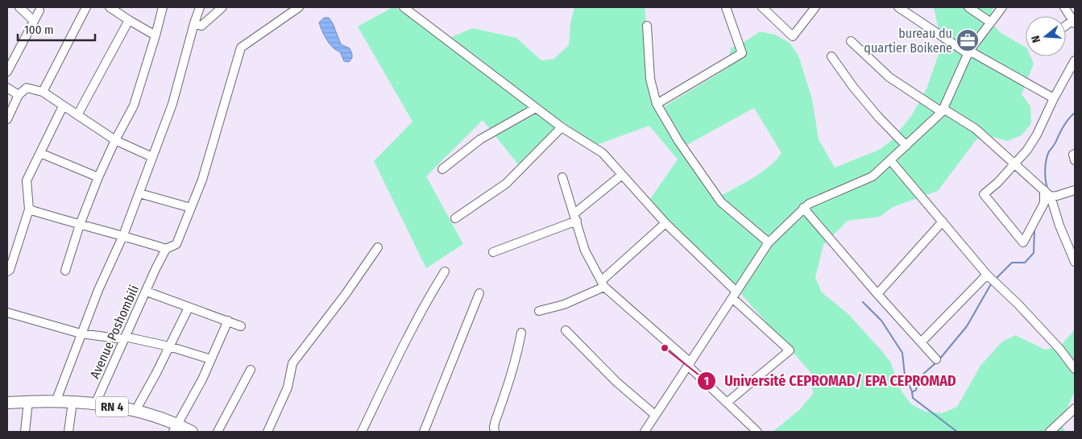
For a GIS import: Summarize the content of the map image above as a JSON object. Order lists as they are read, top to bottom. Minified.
{"streets":{"highway":["RN 4"],"street":["Avenue Poshombili"]},"crossings":[["Avenue Poshombili","RN 4"]],"places":{"office":["bureau du quartier Boikene"],"other":["Université CEPROMAD/ EPA CEPROMAD"]},"scale_bar":"100 m","north":"left"}
